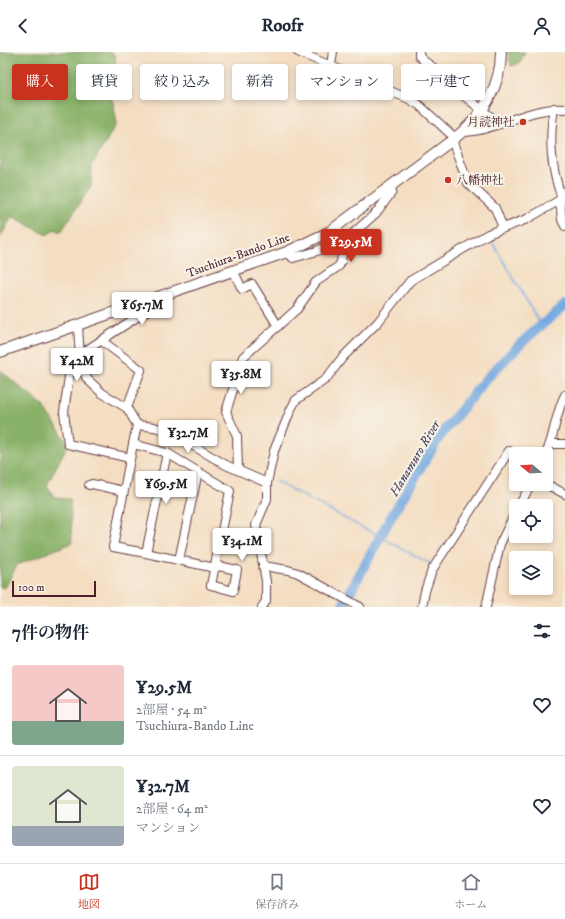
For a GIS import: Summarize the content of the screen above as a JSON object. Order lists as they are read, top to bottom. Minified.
{"streets":{"main road":["Tsuchiura-Bando Line"]},"water":["Hanamuro River"],"places":["月読神社","八幡神社"],"scale_bar":"100 m","north":"left","page":{"header":"Roofr","chip":["購入","賃貸","絞り込み","新着","マンション","一戸建て"],"price":["¥29.5M","¥65.7M","¥42M","¥35.8M","¥32.7M","¥69.5M","¥34.1M"],"scale":"100 m","heading":"7件の物件","list":[{"name":"¥29.5M","note":"2部屋 · 54 m² · Tsuchiura-Bando Line"},{"name":"¥32.7M","note":"2部屋 · 64 m² · マンション"}],"tabs":["地図","保存済み","ホーム"]}}
